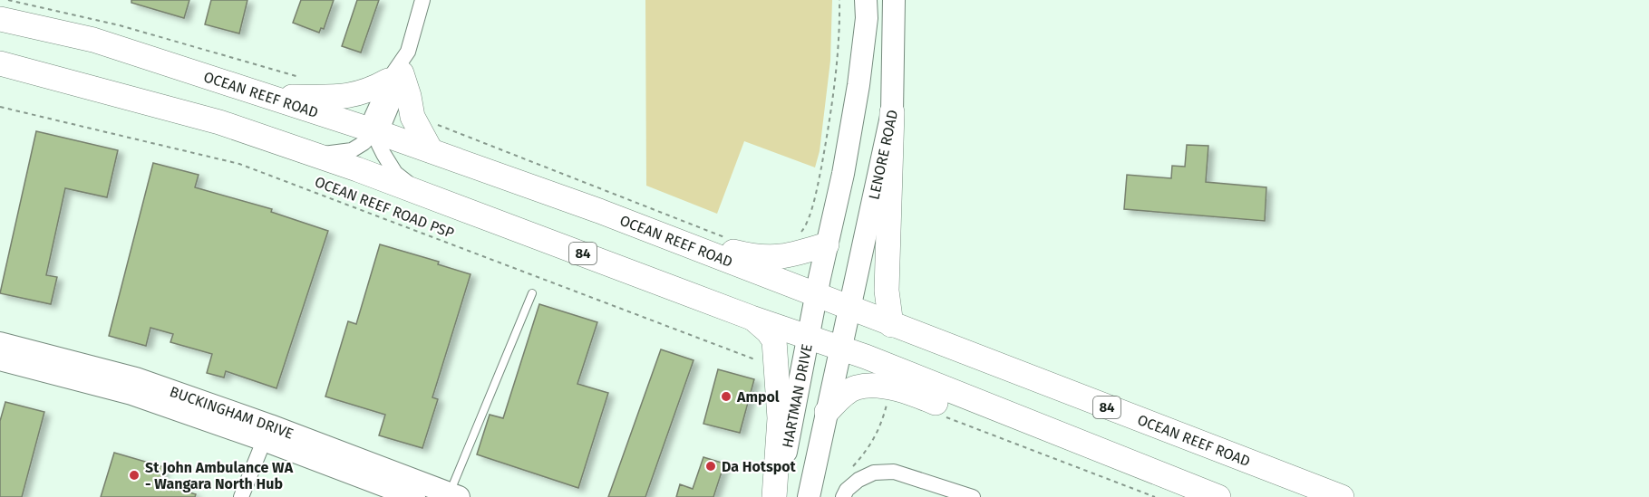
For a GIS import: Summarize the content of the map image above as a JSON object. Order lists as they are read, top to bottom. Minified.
{"streets":{"main road":["OCEAN REEF ROAD","84"],"street":["LENORE ROAD","HARTMAN DRIVE","BUCKINGHAM DRIVE"],"path":["OCEAN REEF ROAD PSP"]},"crossings":[["OCEAN REEF ROAD","LENORE ROAD"],["OCEAN REEF ROAD","HARTMAN DRIVE"],["84","HARTMAN DRIVE"]],"places":["Ampol","Da Hotspot","St John Ambulance WA - Wangara North Hub"]}
